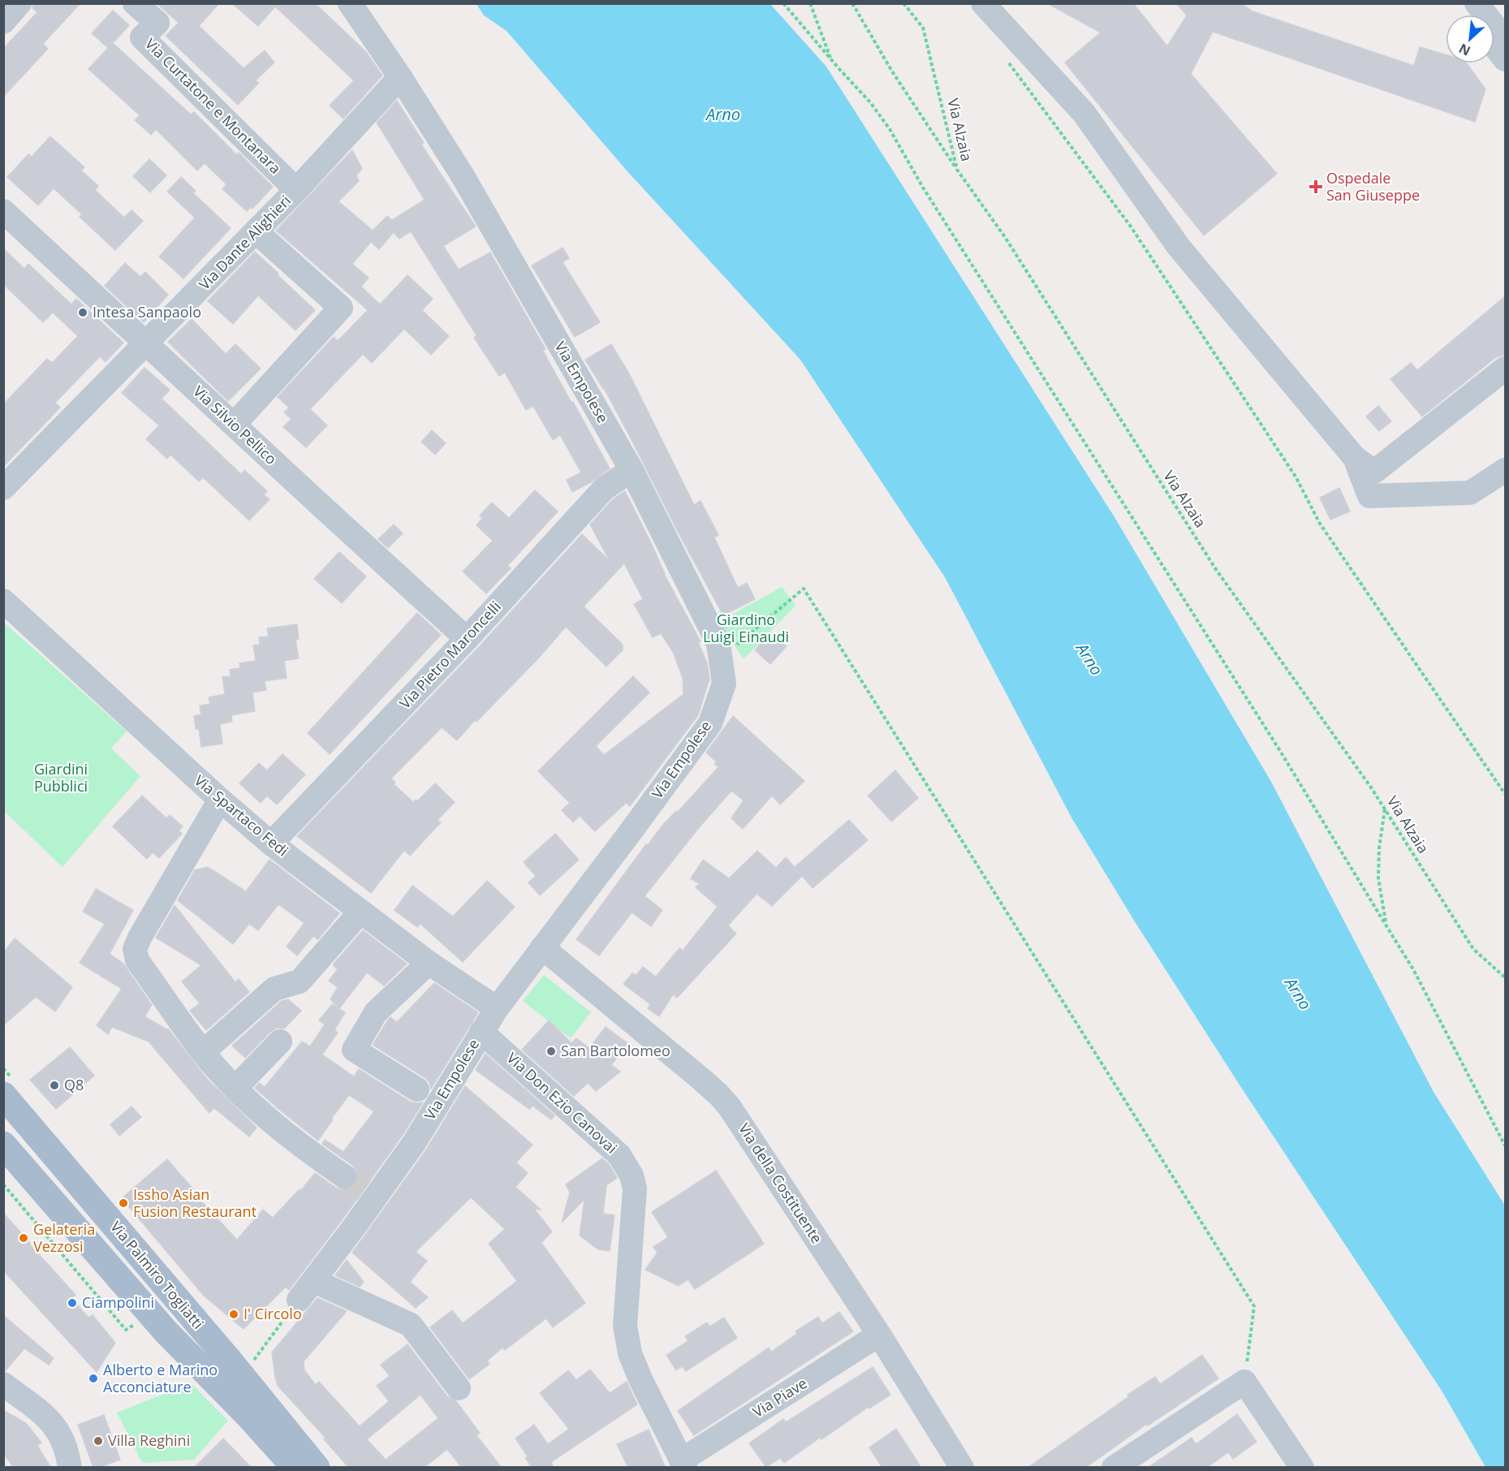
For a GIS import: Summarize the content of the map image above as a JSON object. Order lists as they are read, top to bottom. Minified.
{"streets":{"main road":["Via Palmiro Togliatti"],"street":["Via Curtatone e Montanara","Via Dante Alighieri","Via Empolese","Via Silvio Pellico","Via Pietro Maroncelli","Via Spartaco Fedi","Via Don Ezio Canovai","Via della Costituente","Via Piave"],"path":["Via Alzaia"]},"crossings":[["Via Curtatone e Montanara","Via Dante Alighieri"],["Via Dante Alighieri","Via Empolese"],["Via Dante Alighieri","Via Silvio Pellico"],["Via Empolese","Via Pietro Maroncelli"],["Via Empolese","Via Spartaco Fedi"],["Via Empolese","Via Don Ezio Canovai"],["Via Empolese","Via della Costituente"],["Via Silvio Pellico","Via Pietro Maroncelli"],["Via Pietro Maroncelli","Via Spartaco Fedi"],["Via Don Ezio Canovai","Via Piave"],["Via della Costituente","Via Piave"]],"water":["Arno"],"parks":["Giardino Luigi Einaudi","Giardini Pubblici"],"places":{"health":["Ospedale San Giuseppe"],"other":["Intesa Sanpaolo","San Bartolomeo","Q8","Issho Asian Fusion Restaurant","Gelateria Vezzosi","Ciampolini","I' Circolo","Alberto e Marino Acconciature","Villa Reghini"]},"north":"bottom left"}
